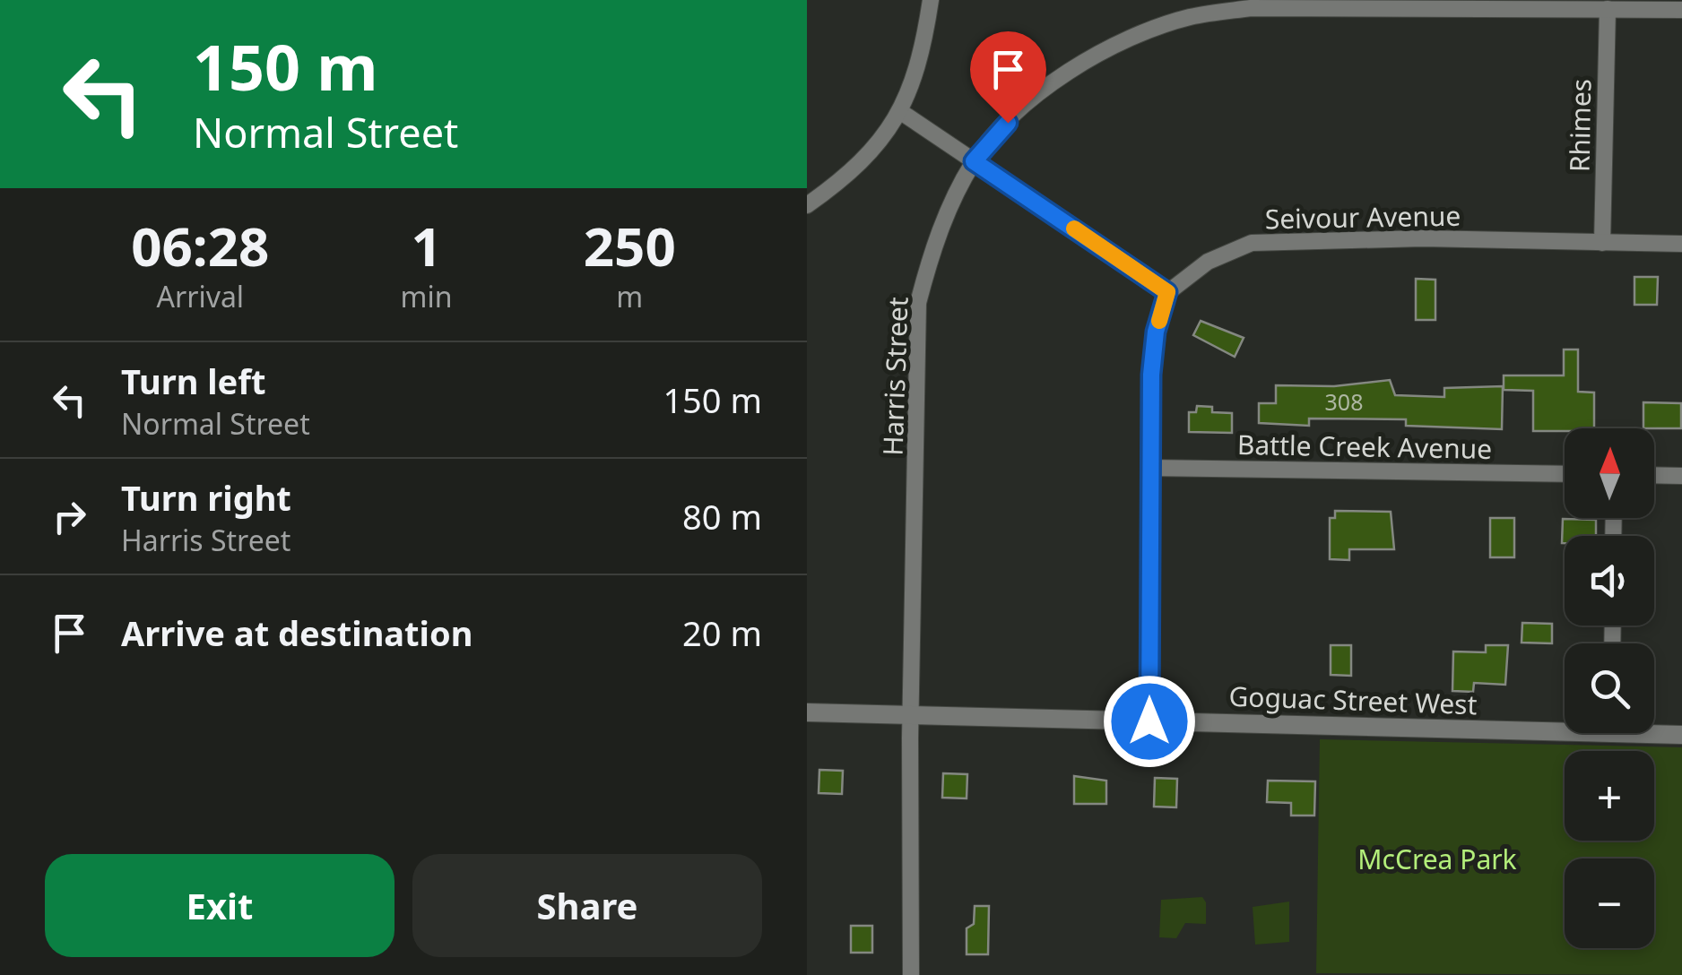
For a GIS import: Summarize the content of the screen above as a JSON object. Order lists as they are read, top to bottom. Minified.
{"streets":{"street":["Rhimes","Seivour Avenue","Harris Street","Battle Creek Avenue","Goguac Street West"]},"crossings":[["Rhimes","Seivour Avenue"],["Rhimes","Harris Street"],["Harris Street","Goguac Street West"]],"parks":["McCrea Park"],"house_numbers":["308"],"north":"top","page":{"turn":["150 m","Normal Street"],"eta":["06:28","Arrival","1","min","250","m"],"list":[{"name":"Turn left","note":"Normal Street","value":"150 m"},{"name":"Turn right","note":"Harris Street","value":"80 m"},{"name":"Arrive at destination","value":"20 m"}],"map_buttons":["+","−"],"buttons":["Exit","Share"]}}
